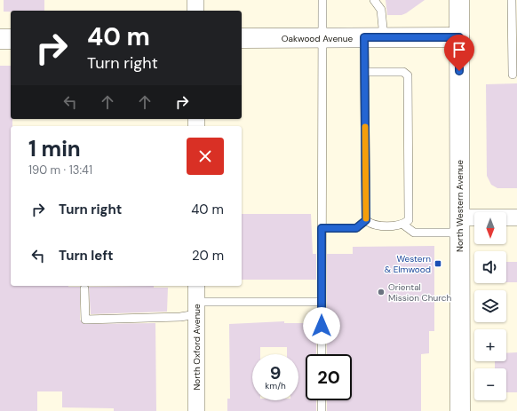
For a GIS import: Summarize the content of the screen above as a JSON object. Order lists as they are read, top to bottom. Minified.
{"streets":{"main road":["Oakwood Avenue","North Western Avenue"],"street":["North Oxford Avenue"]},"crossings":[["Oakwood Avenue","North Western Avenue"]],"places":{"transit":["Western & Elmwood"],"other":["Oriental Mission Church"]},"north":"bottom","page":{"turn":["40 m","Turn right"],"heading":["1 min","190 m · 13:41"],"list":[{"name":"Turn right","value":"40 m"},{"name":"Turn left","value":"20 m"}],"map_buttons":["+","−"],"speed":"9 km/h","limit":"20"}}
